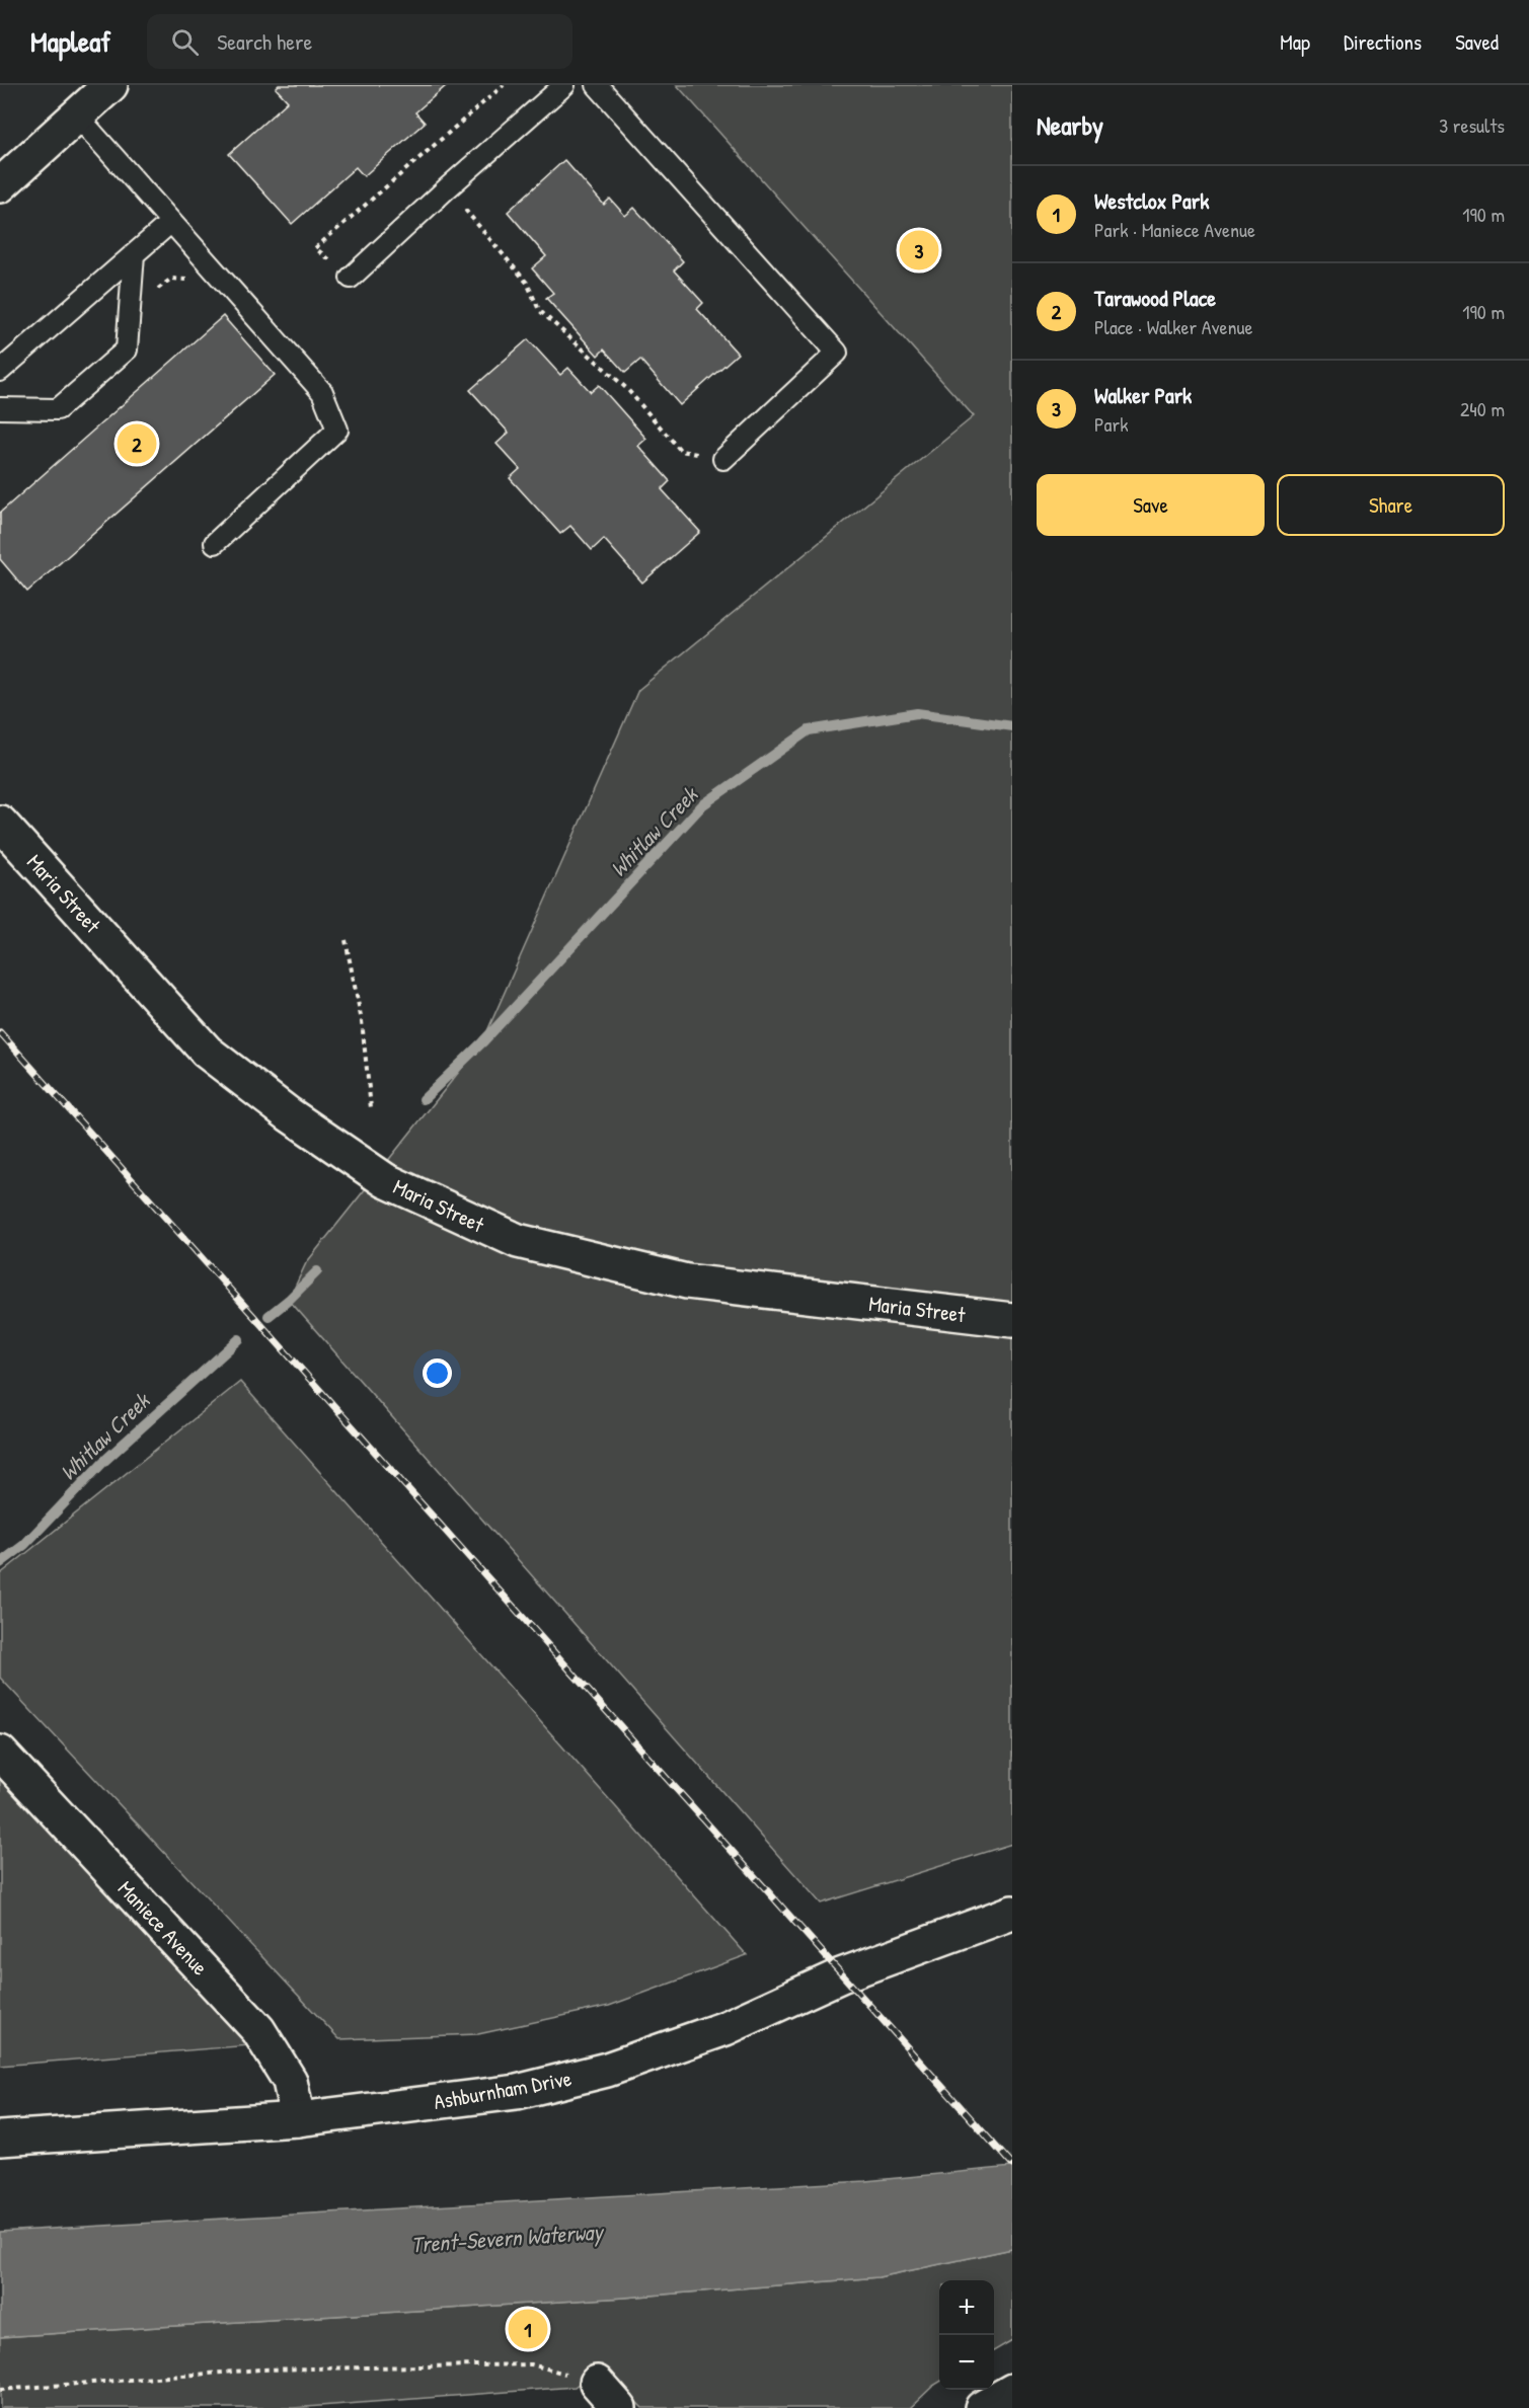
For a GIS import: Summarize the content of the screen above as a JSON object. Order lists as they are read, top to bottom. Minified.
{"streets":{"street":["Maria Street","Maniece Avenue","Ashburnham Drive"]},"crossings":[["Maniece Avenue","Ashburnham Drive"]],"water":["Whitlaw Creek","Trent–Severn Waterway"],"page":{"header":"Mapleaf","search":"Search here","nav":["Map","Directions","Saved"],"heading":["Nearby","3 results"],"list":[{"mark":"1","name":"Westclox Park","note":"Park · Maniece Avenue","value":"190 m"},{"mark":"2","name":"Tarawood Place","note":"Place · Walker Avenue","value":"190 m"},{"mark":"3","name":"Walker Park","note":"Park","value":"240 m"}],"pins":["3","2","1"],"buttons":["Save","Share"],"map_buttons":["+","−"]}}
